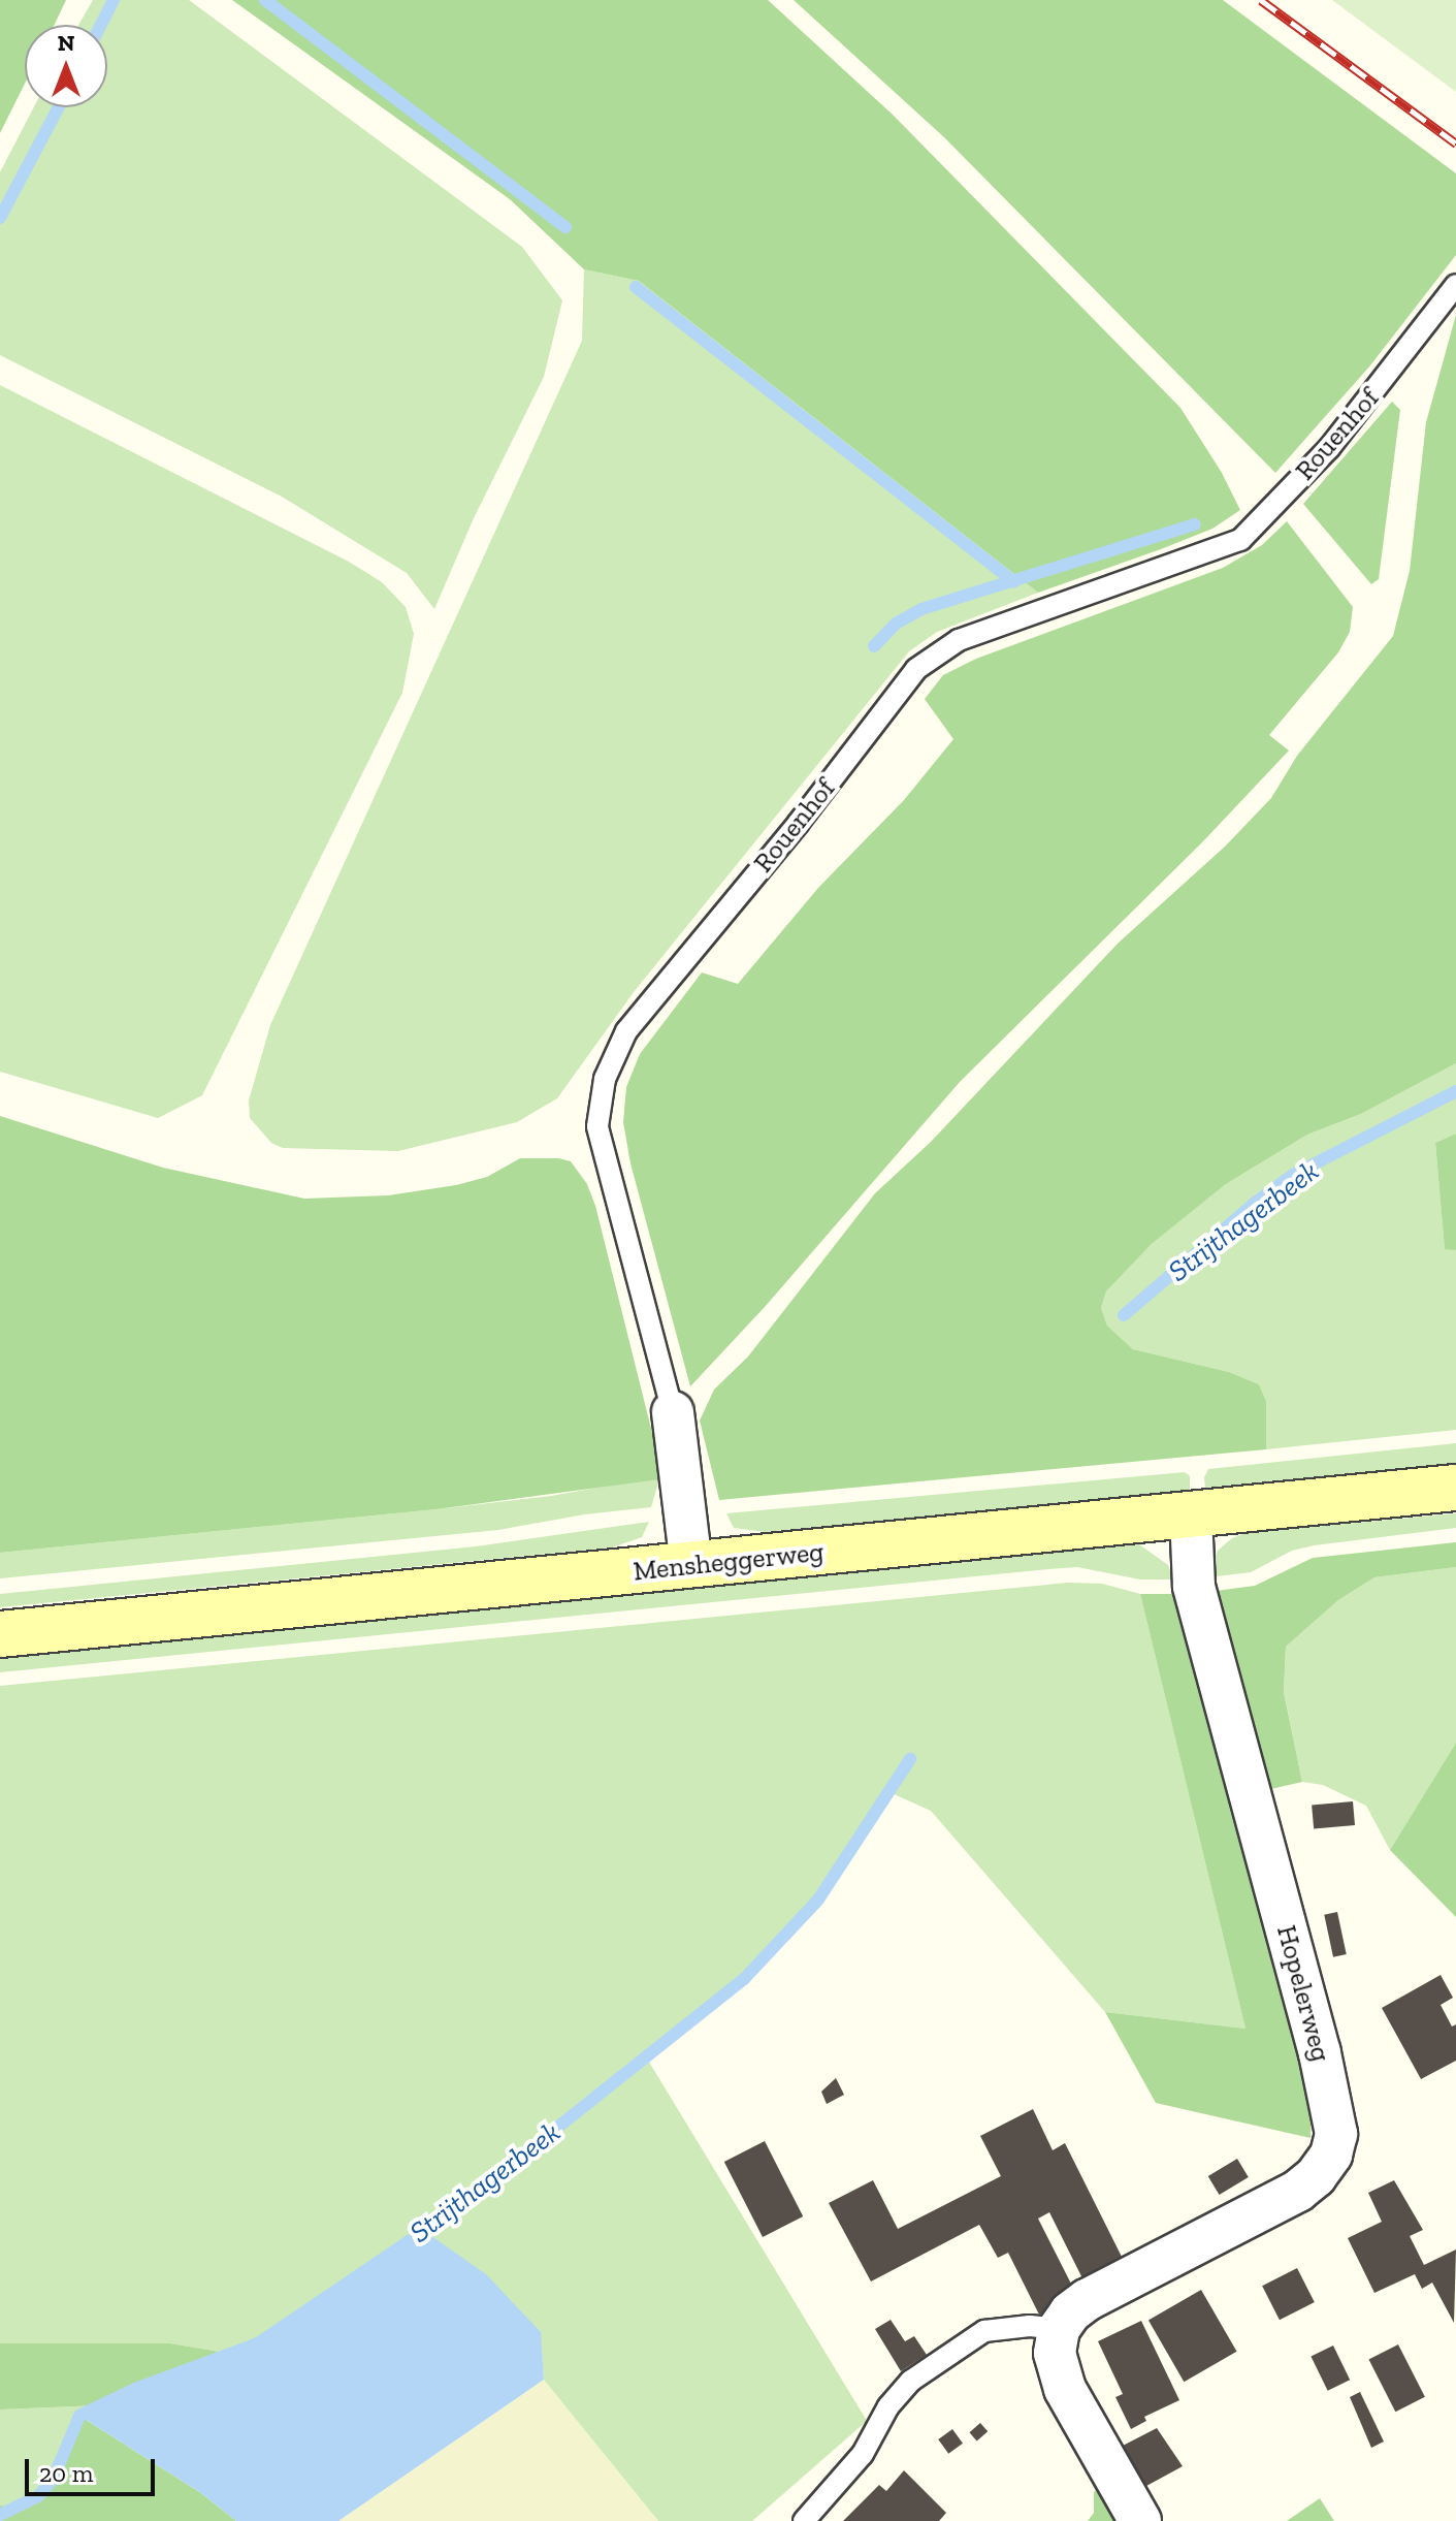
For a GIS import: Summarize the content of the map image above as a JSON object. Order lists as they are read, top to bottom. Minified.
{"streets":{"main road":["Mensheggerweg"],"street":["Rouenhof","Hopelerweg"]},"crossings":[["Rouenhof","Mensheggerweg"],["Mensheggerweg","Hopelerweg"]],"water":["Strijthagerbeek"],"scale_bar":"20 m","north":"top"}
